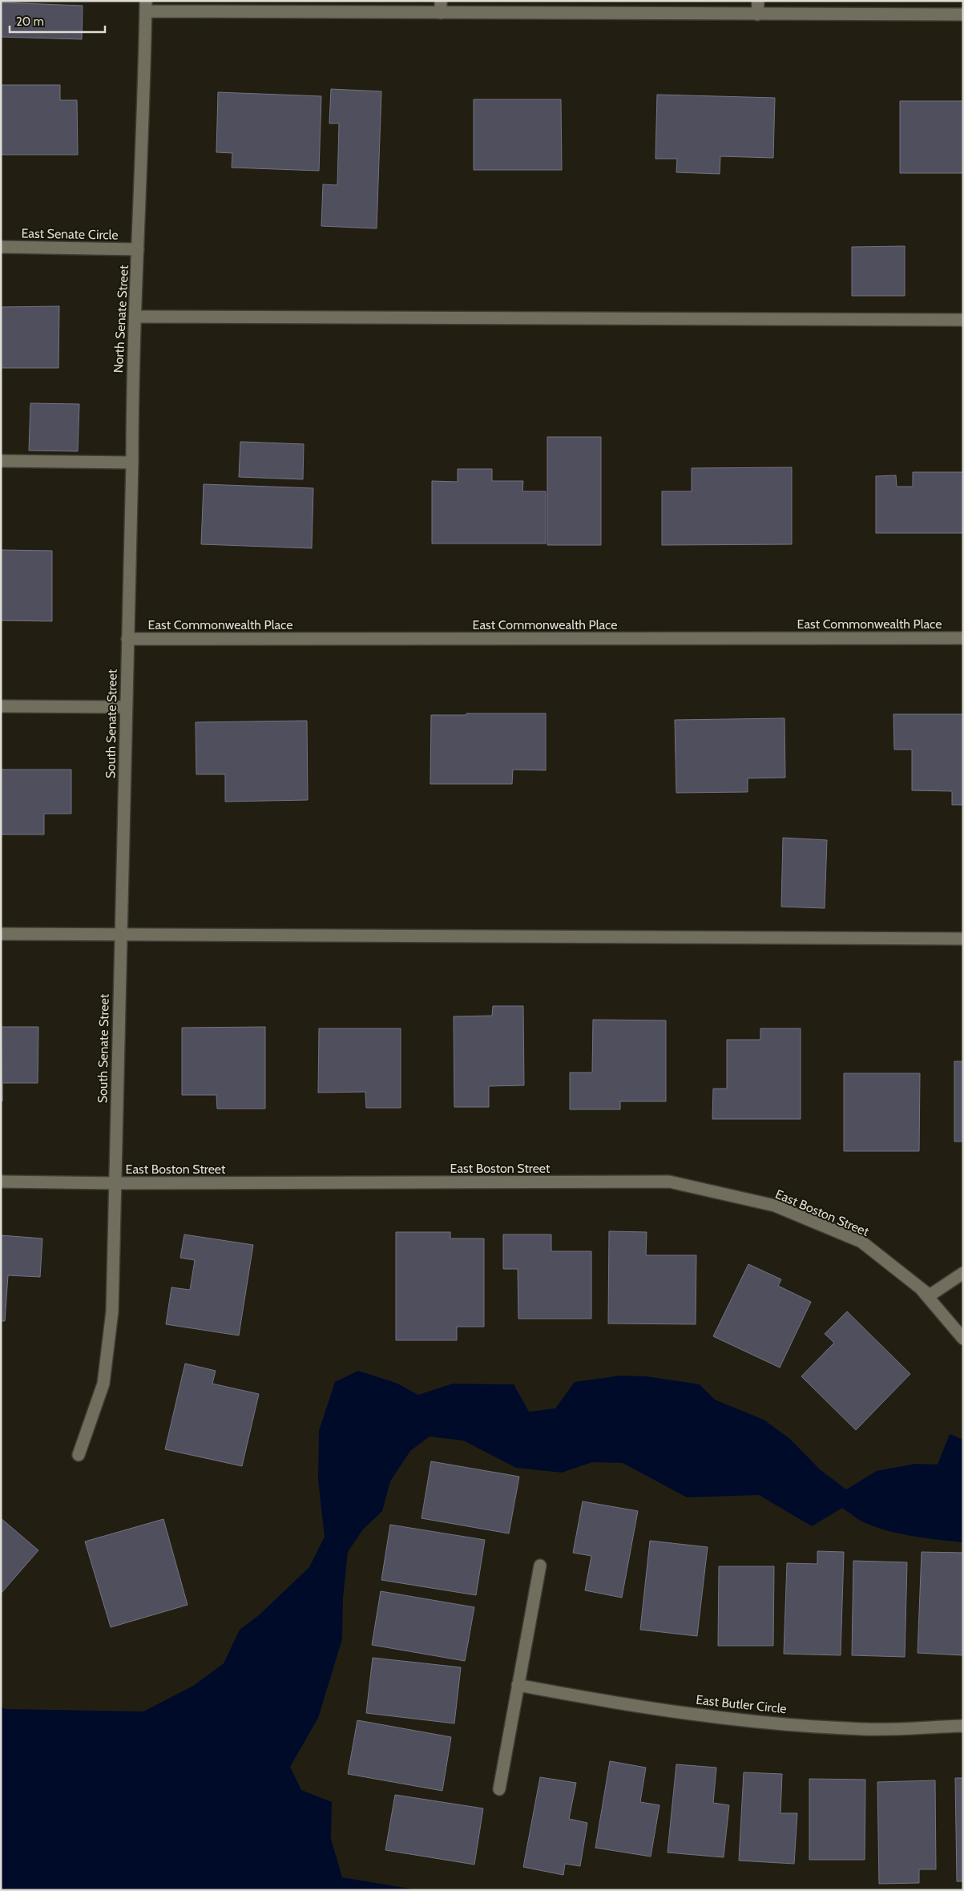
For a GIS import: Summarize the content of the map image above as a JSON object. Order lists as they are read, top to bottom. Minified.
{"streets":{"street":["East Senate Circle","North Senate Street","East Commonwealth Place","South Senate Street","East Boston Street","East Butler Circle"]},"crossings":[["East Senate Circle","North Senate Street"],["North Senate Street","East Commonwealth Place"],["North Senate Street","South Senate Street"],["East Commonwealth Place","South Senate Street"],["South Senate Street","East Boston Street"]],"scale_bar":"20 m"}
